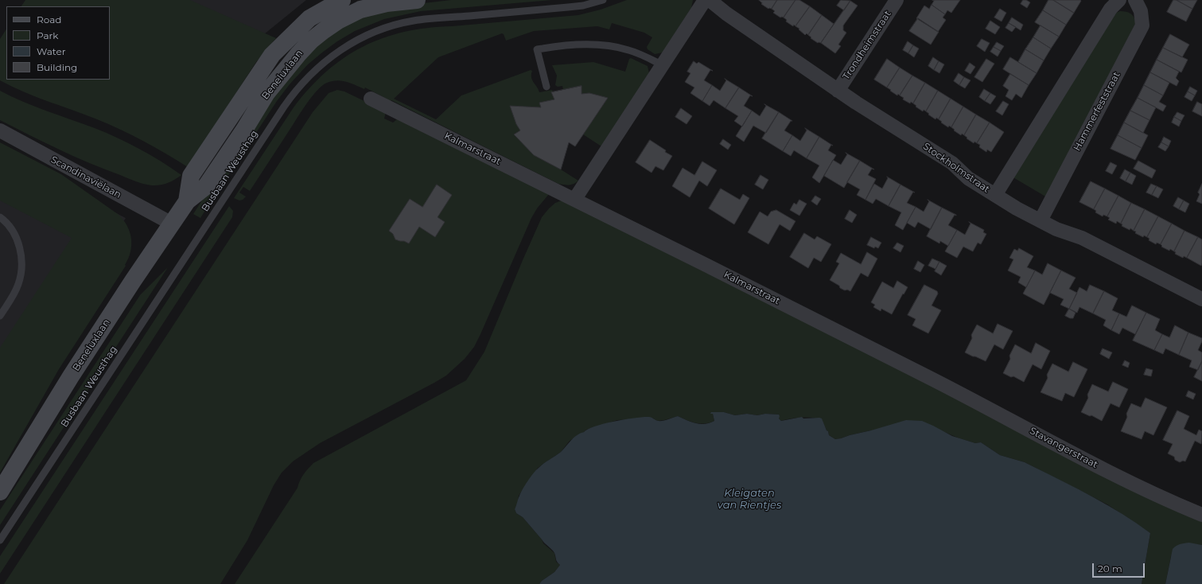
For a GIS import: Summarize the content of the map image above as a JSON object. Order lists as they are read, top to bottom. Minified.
{"streets":{"street":["Trondheimstraat","Beneluxlaan","Hammerfeststraat","Kalmarstraat","Stockholmstraat","Scandinaviëlaan","Stavangerstraat"],"lane":["Busbaan Weusthag"]},"crossings":[["Trondheimstraat","Stockholmstraat"],["Beneluxlaan","Scandinaviëlaan"],["Hammerfeststraat","Stockholmstraat"],["Kalmarstraat","Stavangerstraat"]],"water":["Kleigaten van Rientjes"],"legend":["Road","Park","Water","Building"],"scale_bar":"20 m"}
